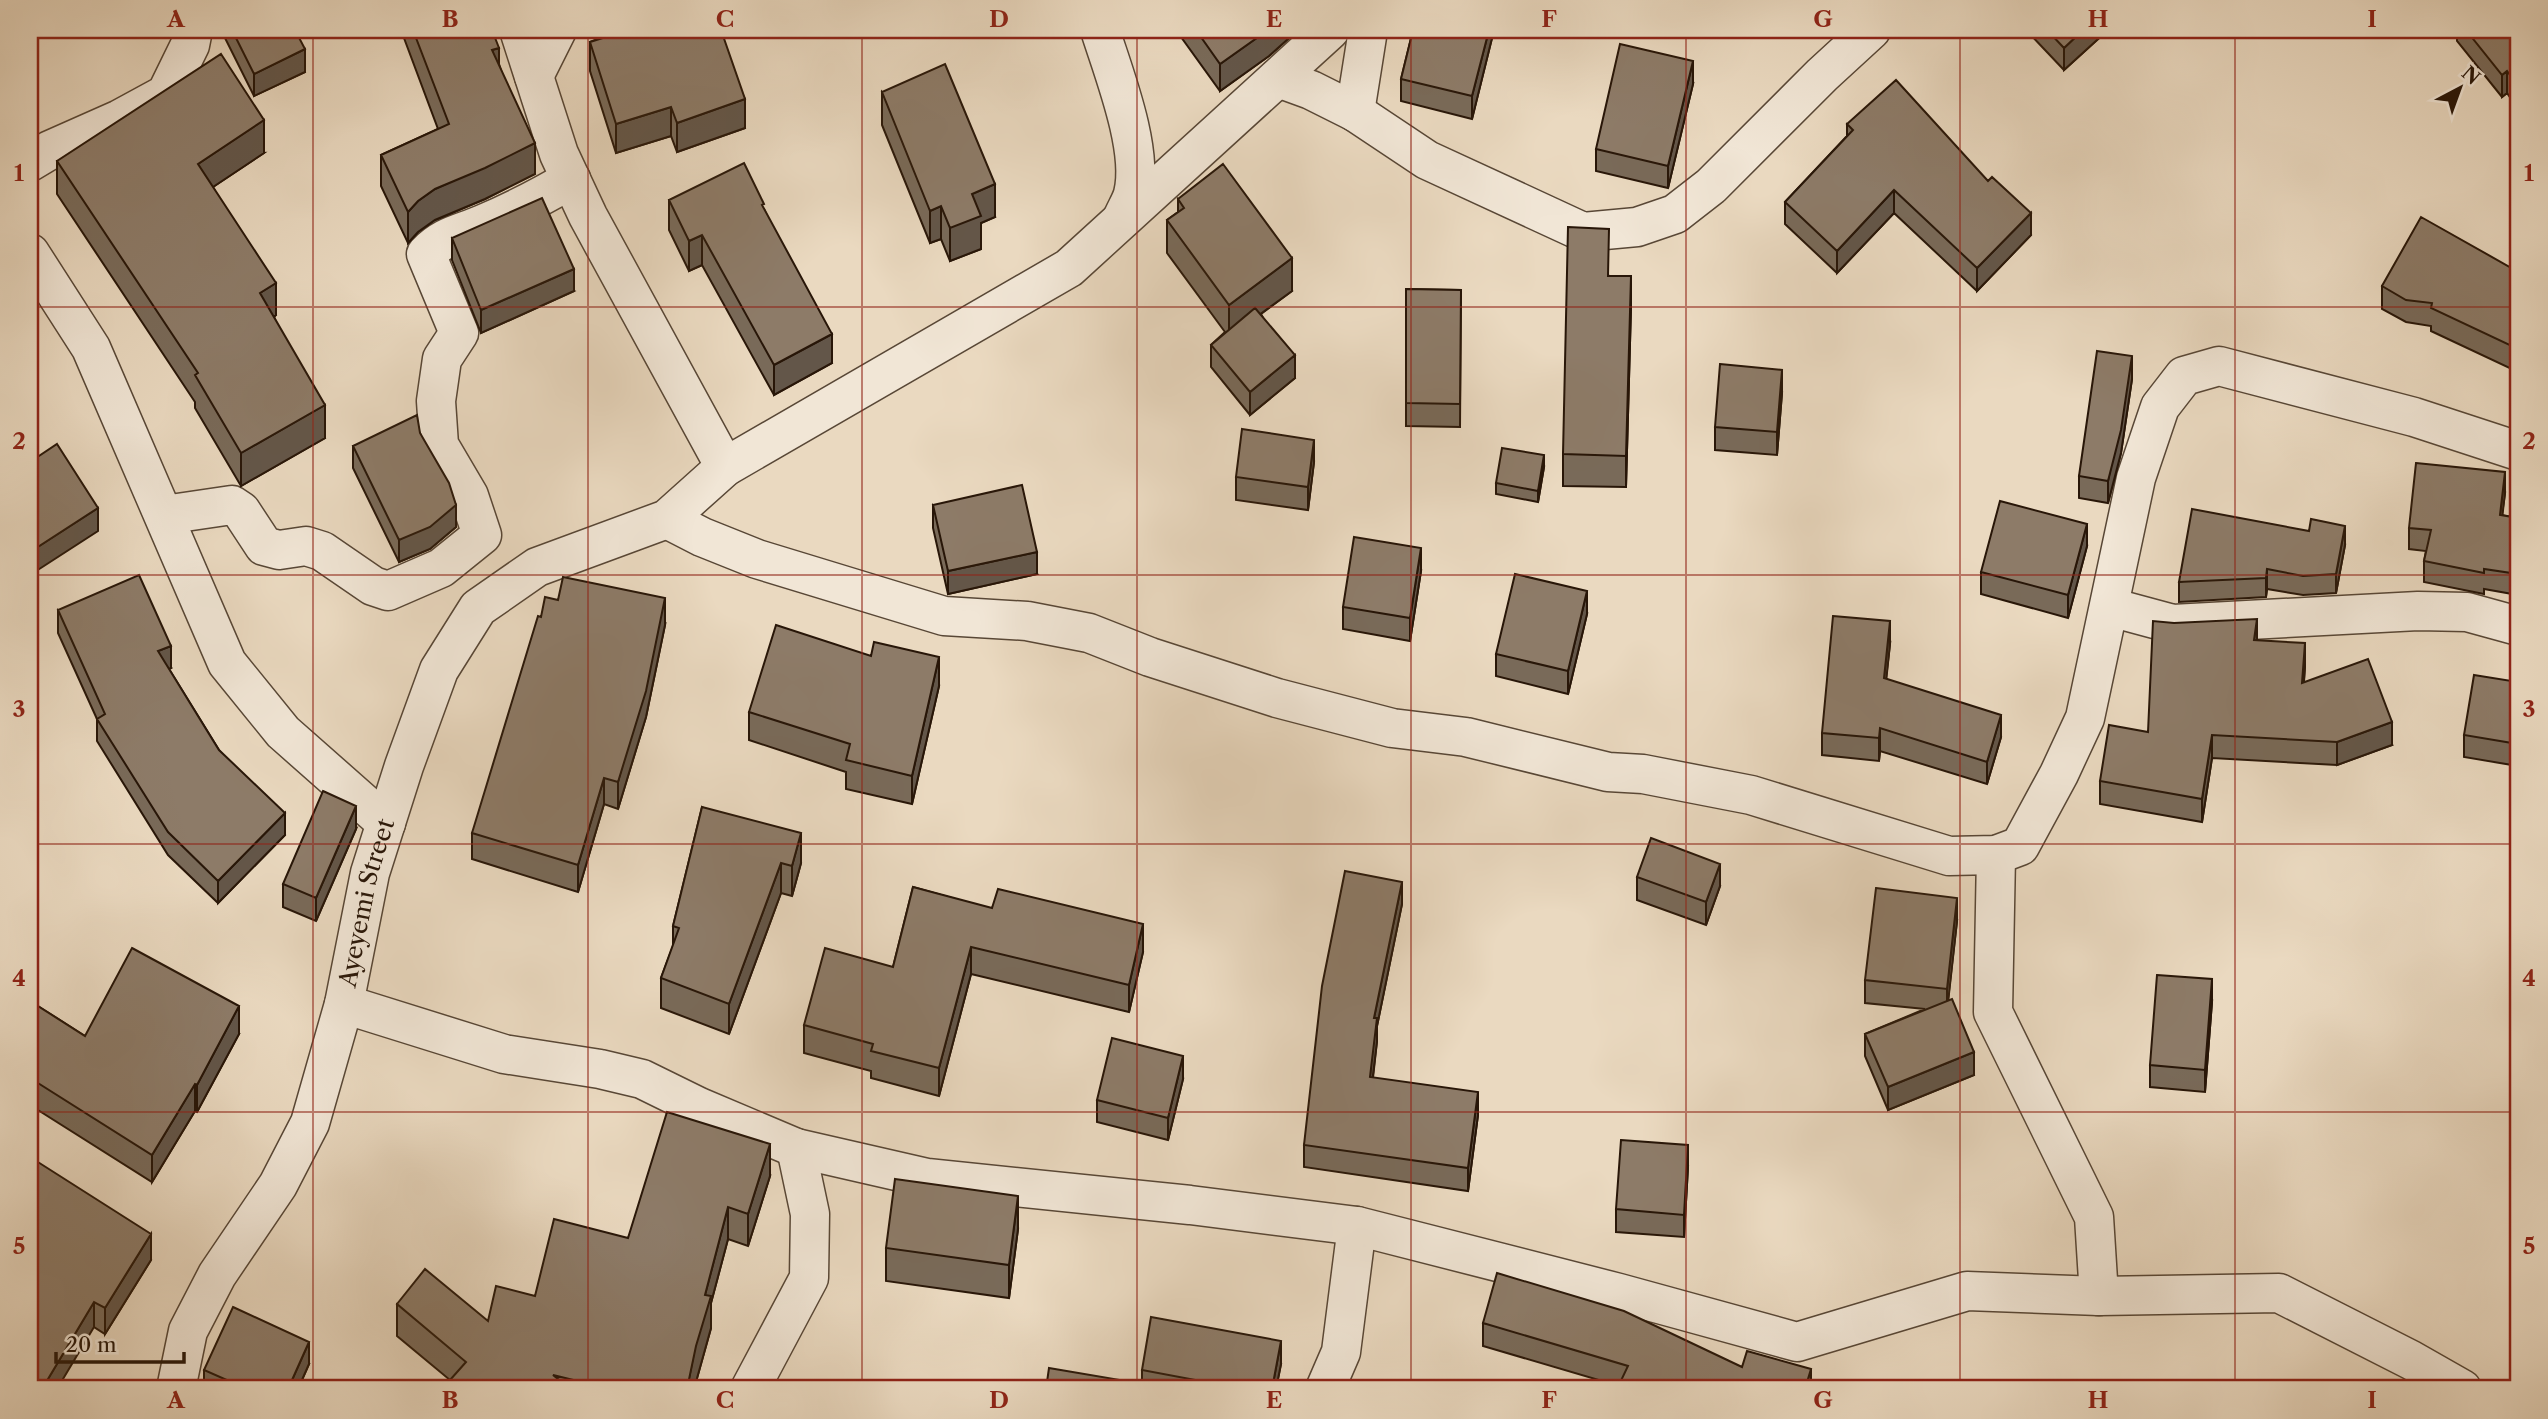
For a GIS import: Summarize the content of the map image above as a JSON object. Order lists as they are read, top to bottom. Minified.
{"streets":{"street":["Ayeyemi Street"]},"scale_bar":"20 m","north":"top right","grid":{"columns":["A","B","C","D","E","F","G","H","I"],"rows":["1","2","3","4","5"]}}
